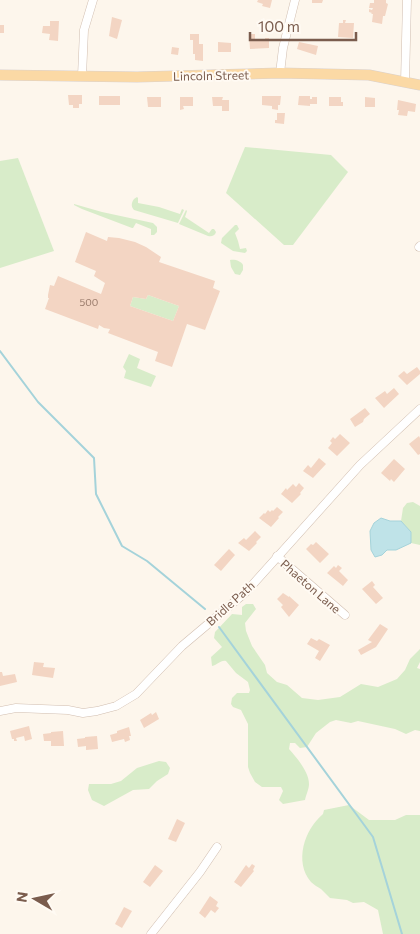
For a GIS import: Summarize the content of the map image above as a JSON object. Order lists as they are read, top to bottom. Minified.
{"streets":{"main road":["Lincoln Street"],"street":["Phaeton Lane","Bridle Path"]},"crossings":[["Phaeton Lane","Bridle Path"]],"house_numbers":["500"],"scale_bar":"100 m","north":"left"}
